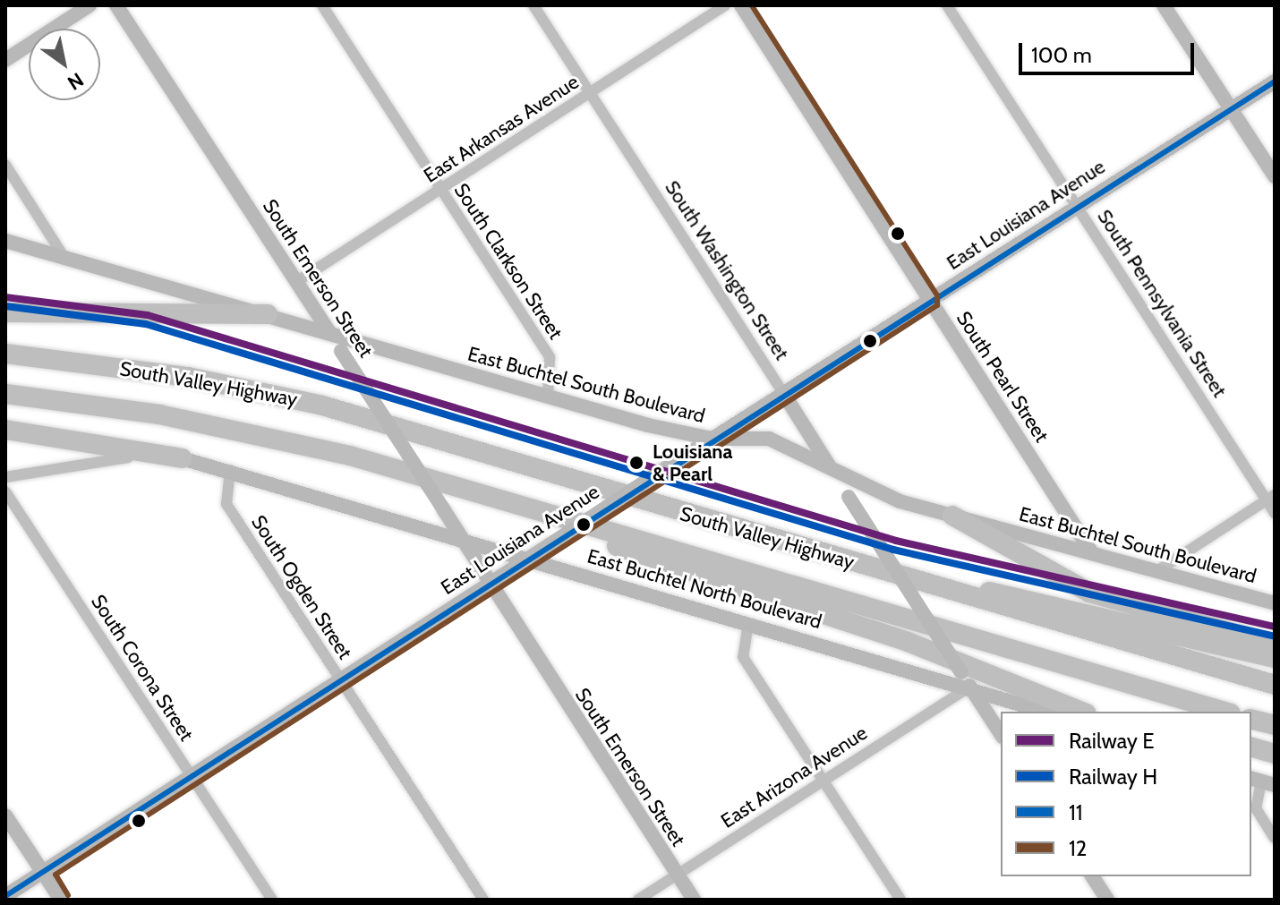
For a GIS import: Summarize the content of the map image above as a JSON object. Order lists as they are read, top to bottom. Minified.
{"streets":{"highway":["South Valley Highway"],"main road":["East Louisiana Avenue","South Washington Street","South Emerson Street","South Pearl Street","East Buchtel South Boulevard","East Buchtel North Boulevard"],"street":["East Arkansas Avenue","South Clarkson Street","South Pennsylvania Street","South Ogden Street","South Corona Street","East Arizona Avenue"]},"crossings":[["East Arkansas Avenue","South Clarkson Street"],["East Arkansas Avenue","South Washington Street"],["East Arkansas Avenue","South Emerson Street"],["East Louisiana Avenue","South Washington Street"],["East Louisiana Avenue","South Emerson Street"],["East Louisiana Avenue","South Pennsylvania Street"],["East Louisiana Avenue","South Pearl Street"],["East Louisiana Avenue","East Buchtel South Boulevard"],["East Louisiana Avenue","South Ogden Street"],["East Louisiana Avenue","East Buchtel North Boulevard"],["East Louisiana Avenue","South Corona Street"],["South Clarkson Street","East Buchtel South Boulevard"],["South Washington Street","East Buchtel South Boulevard"],["South Washington Street","East Buchtel North Boulevard"],["South Washington Street","East Arizona Avenue"],["South Emerson Street","East Buchtel South Boulevard"],["South Emerson Street","East Buchtel North Boulevard"],["South Emerson Street","East Arizona Avenue"],["South Pearl Street","East Buchtel South Boulevard"],["South Ogden Street","East Buchtel North Boulevard"],["East Buchtel North Boulevard","East Arizona Avenue"]],"places":["Louisiana & Pearl"],"lines":["transit line 12","transit line 11","rail line E","rail line H"],"legend":["Railway E","Railway H","11","12"],"scale_bar":"100 m","north":"bottom right"}
